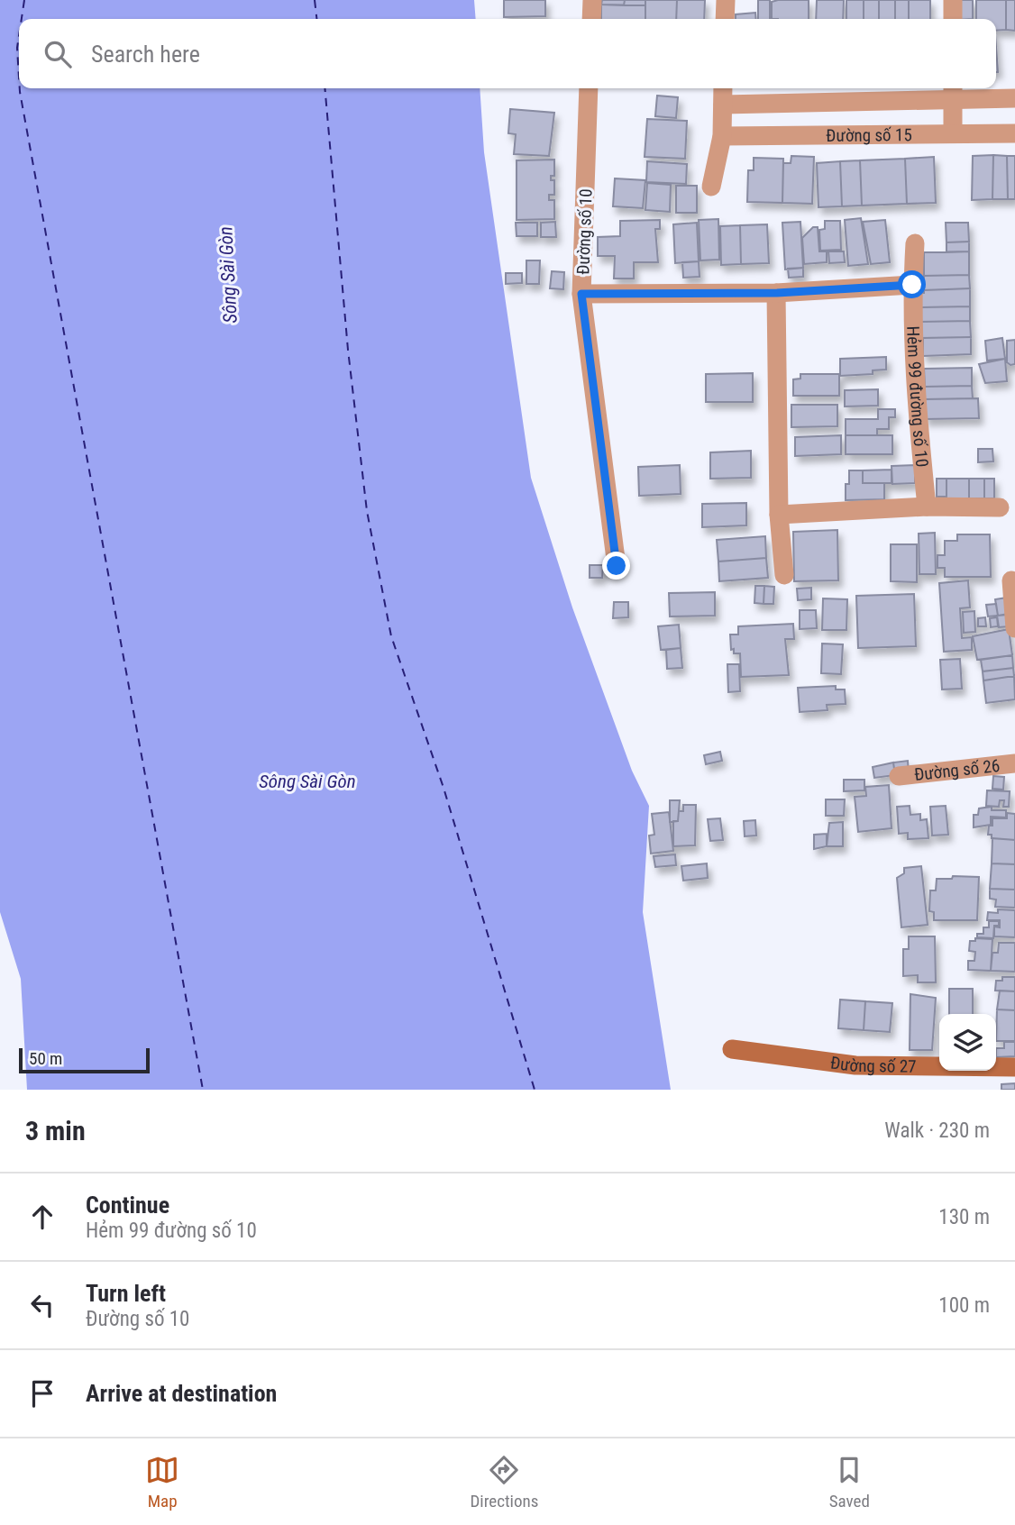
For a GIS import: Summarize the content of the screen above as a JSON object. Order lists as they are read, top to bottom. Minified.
{"streets":{"street":["Đường số 15","Đường số 10","Hẻm 99 đường số 10","Đường số 26","Đường số 27"]},"water":["Sông Sài Gòn"],"scale_bar":"50 m","page":{"search":"Search here","scale":"50 m","heading":["3 min","Walk · 230 m"],"list":[["Continue","Hẻm 99 đường số 10","130 m"],["Turn left","Đường số 10","100 m"],"Arrive at destination"],"nav":["Map","Directions","Saved"]}}
